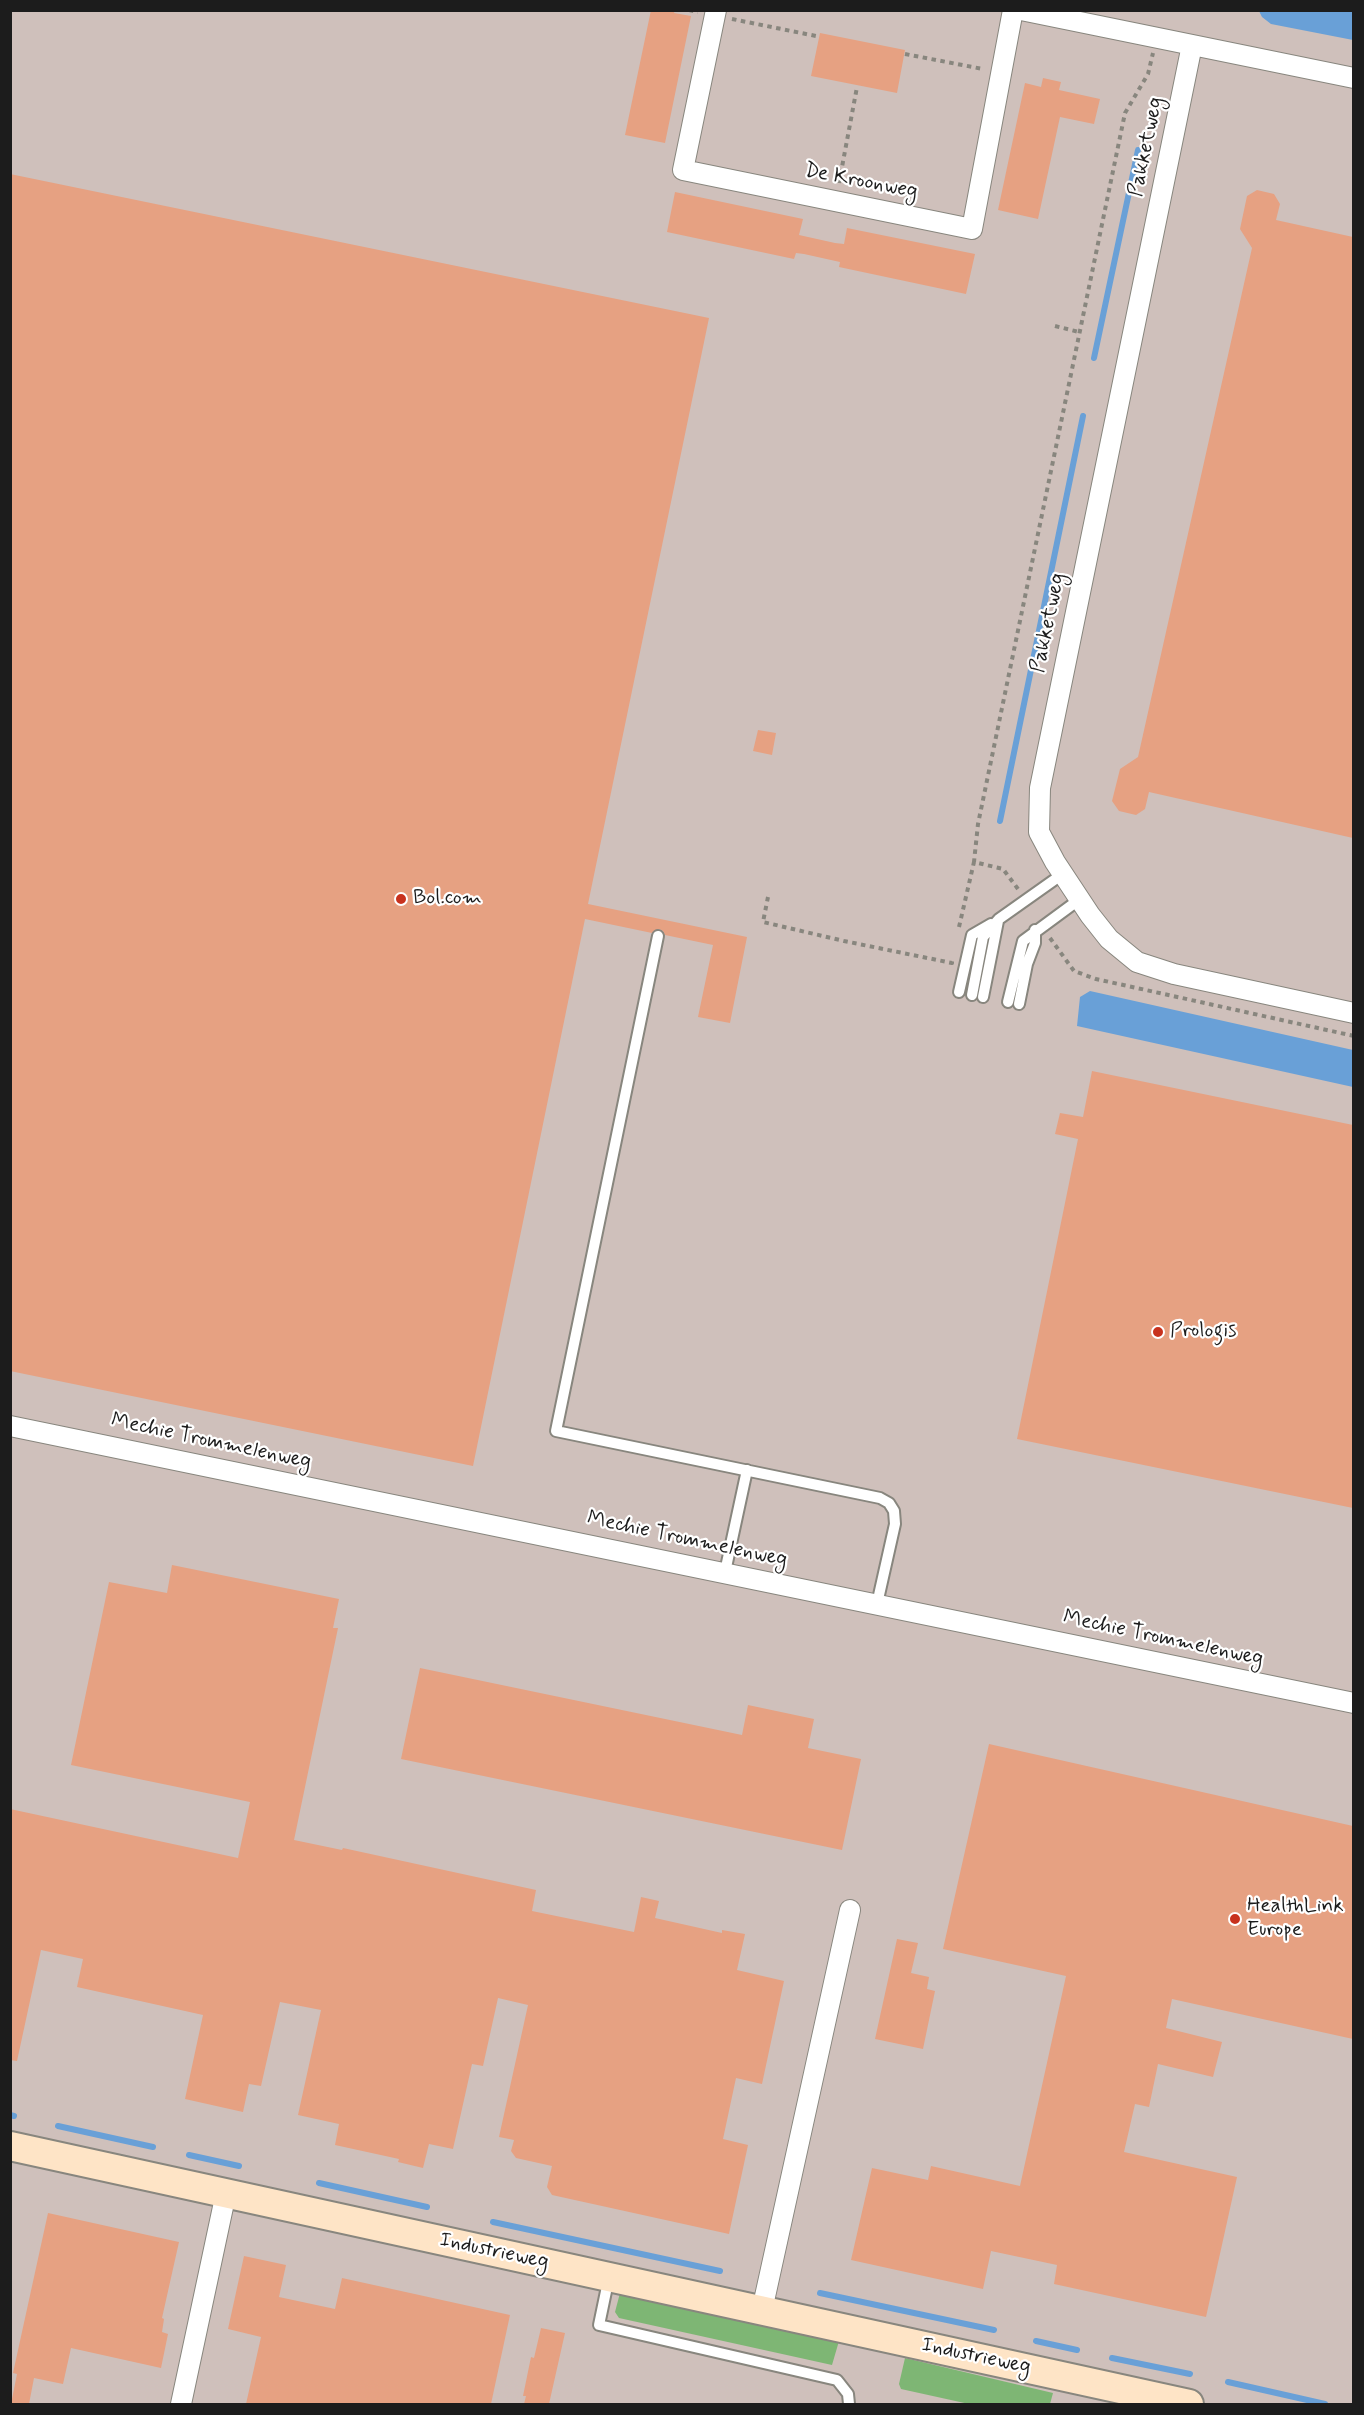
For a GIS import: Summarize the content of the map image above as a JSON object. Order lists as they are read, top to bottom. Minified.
{"streets":{"street":["Pakketweg","De Kroonweg","Mechie Trommelenweg","Industrieweg"]},"places":["Bol.com","Prologis","HealthLink Europe"]}
